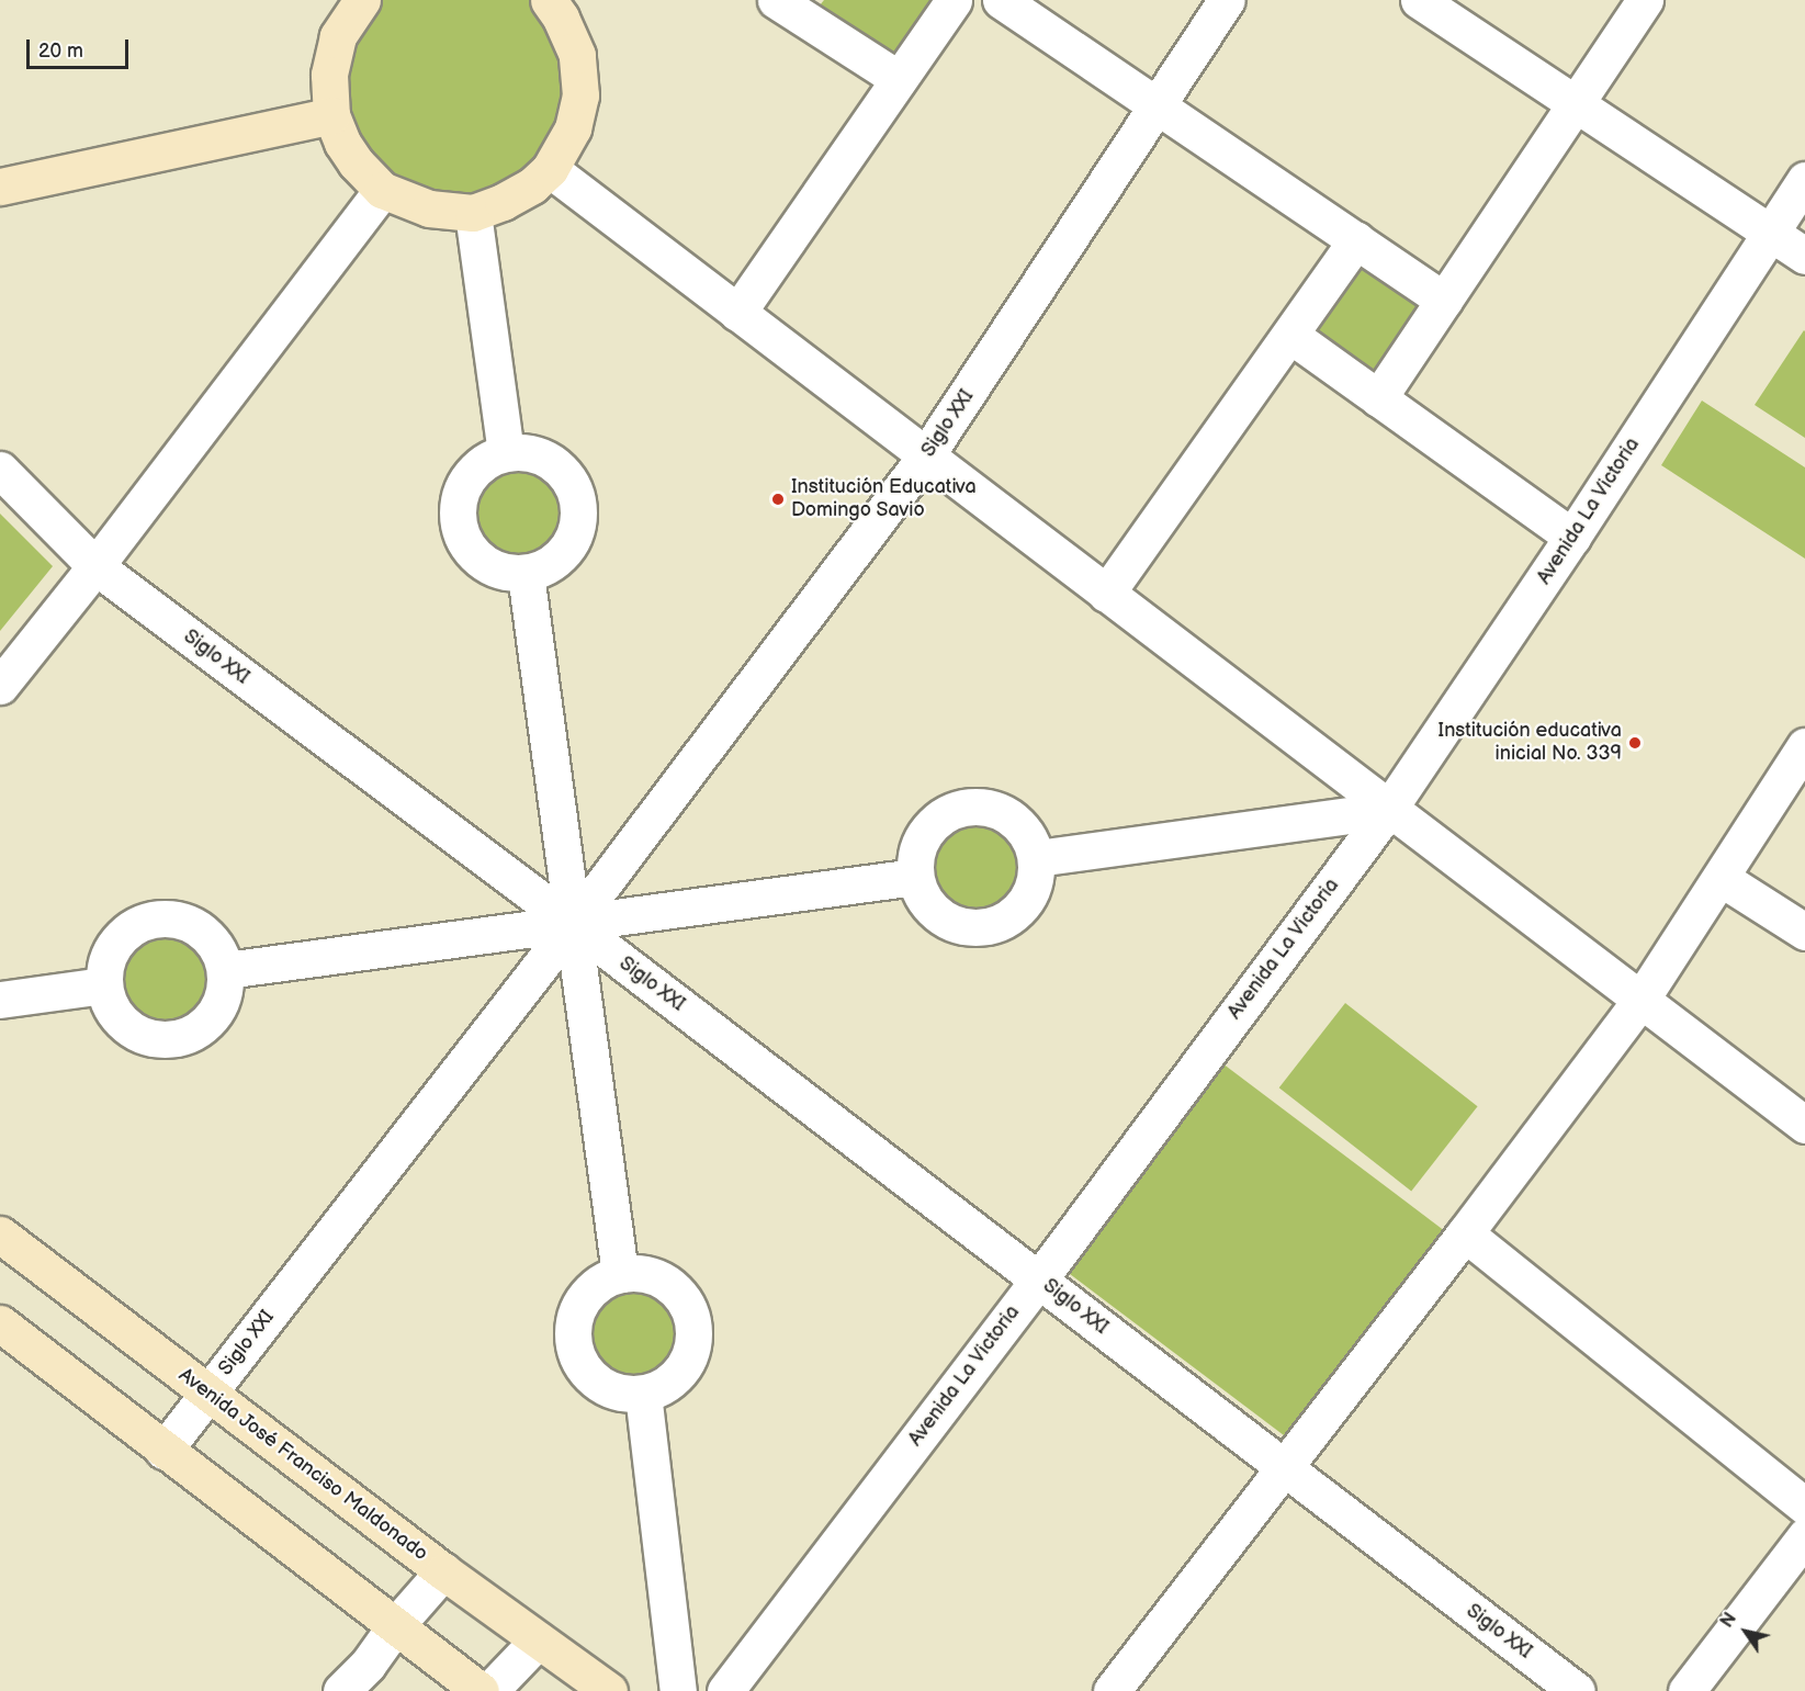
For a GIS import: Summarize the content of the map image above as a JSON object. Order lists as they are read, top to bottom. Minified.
{"streets":{"street":["Siglo XXI","Avenida La Victoria","Avenida José Franciso Maldonado"]},"crossings":[["Siglo XXI","Avenida La Victoria"],["Siglo XXI","Avenida José Franciso Maldonado"]],"places":["Institución Educativa Domingo Savio","Institución educativa inicial No. 339"],"scale_bar":"20 m","north":"top left"}
